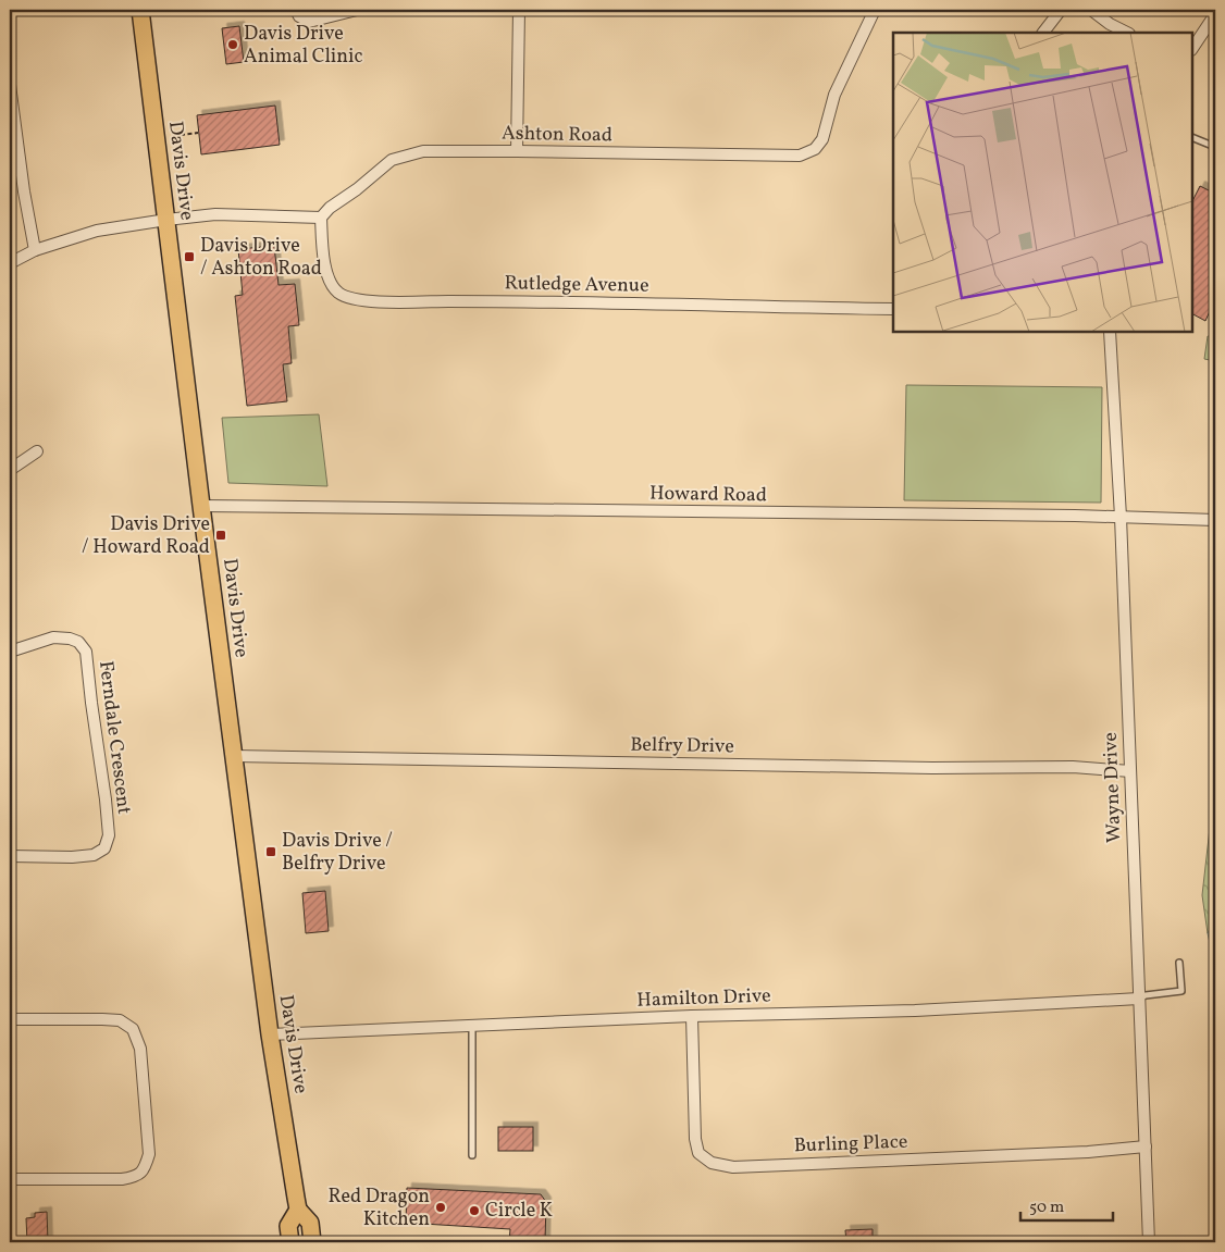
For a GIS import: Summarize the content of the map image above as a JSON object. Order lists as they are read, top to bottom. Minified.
{"streets":{"main road":["Davis Drive"],"street":["Ashton Road","Rutledge Avenue","Howard Road","Ferndale Crescent","Belfry Drive","Wayne Drive","Hamilton Drive","Burling Place"]},"crossings":[["Ashton Road","Rutledge Avenue"],["Davis Drive","Howard Road"],["Davis Drive","Belfry Drive"],["Davis Drive","Hamilton Drive"],["Howard Road","Wayne Drive"],["Belfry Drive","Wayne Drive"],["Wayne Drive","Hamilton Drive"],["Wayne Drive","Burling Place"],["Hamilton Drive","Burling Place"]],"places":{"other":["Davis Drive Animal Clinic","Red Dragon Kitchen","Circle K"],"transit":["Davis Drive / Ashton Road","Davis Drive / Howard Road","Davis Drive / Belfry Drive"]},"scale_bar":"50 m"}
